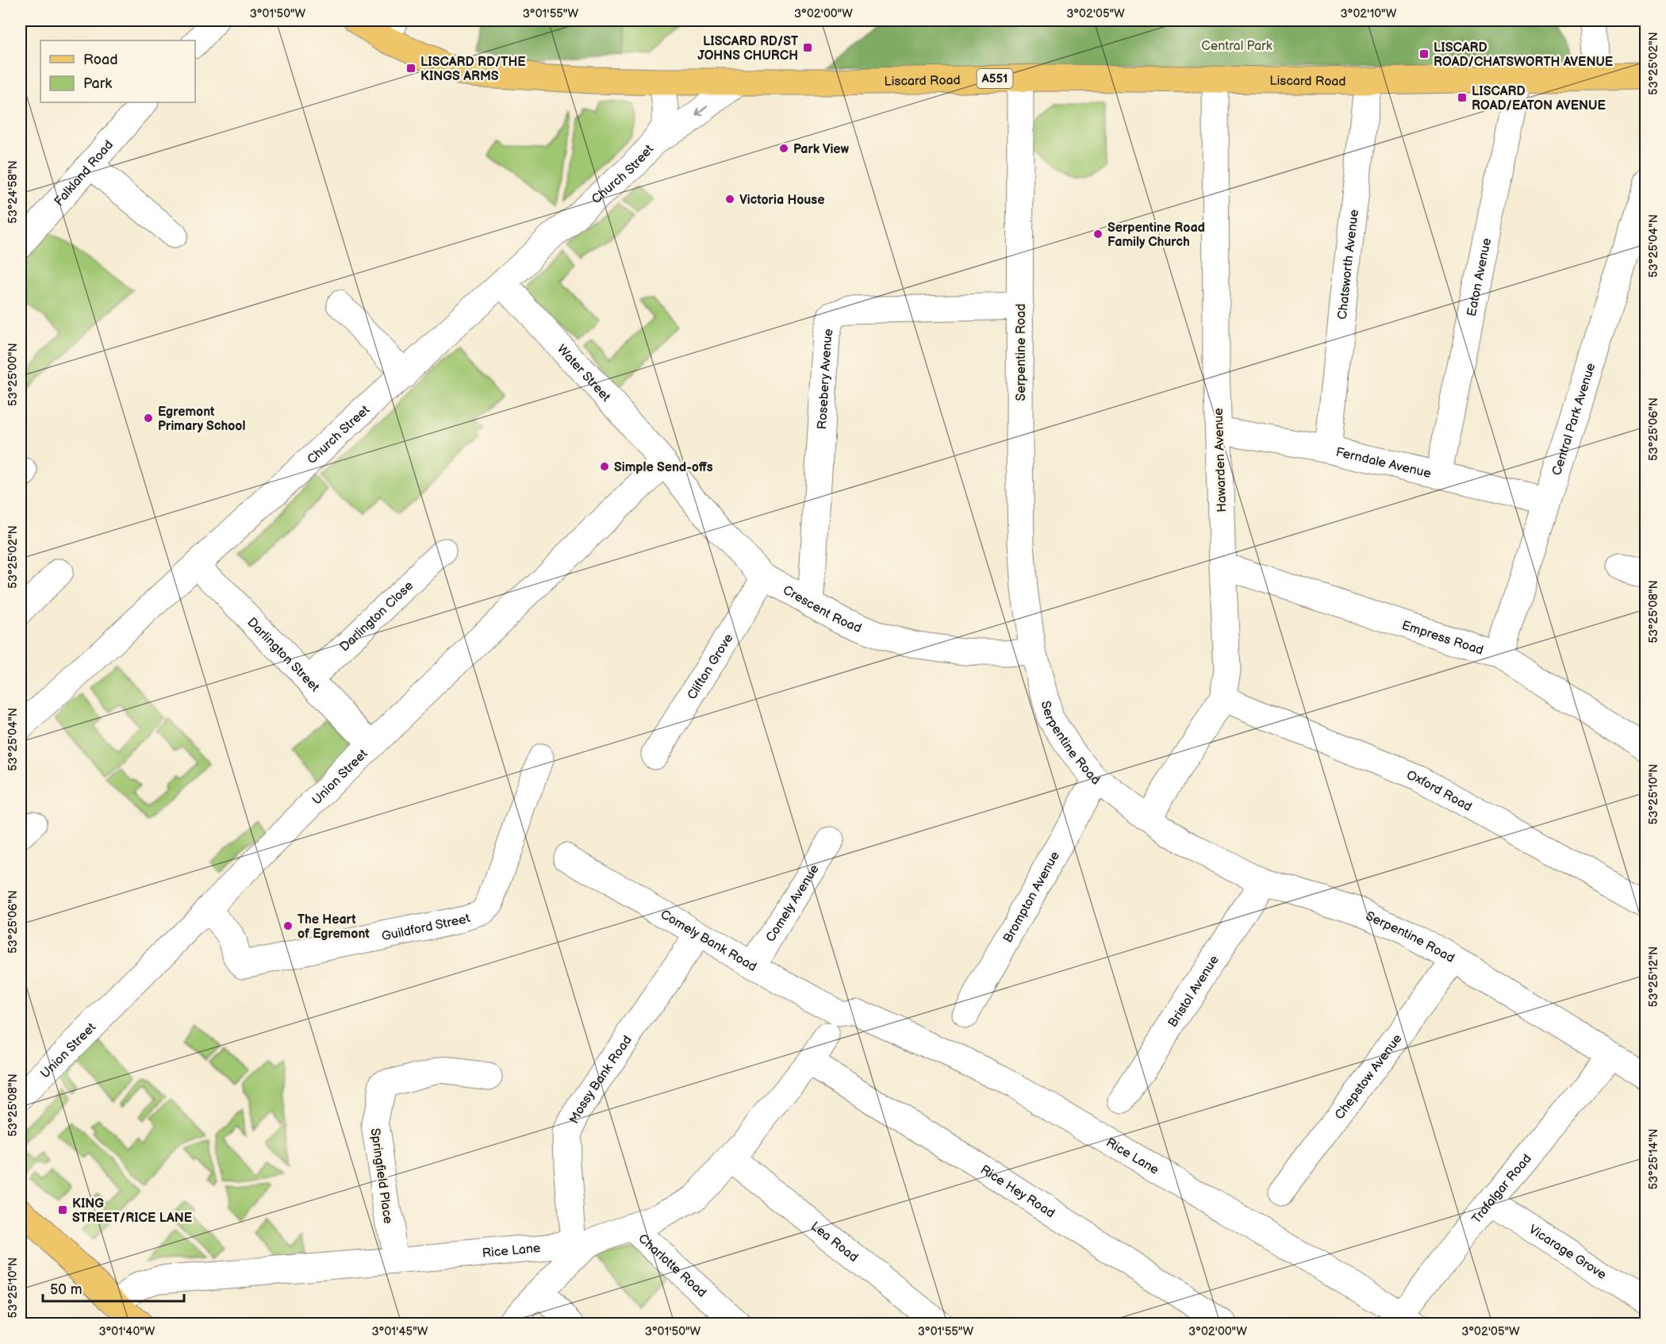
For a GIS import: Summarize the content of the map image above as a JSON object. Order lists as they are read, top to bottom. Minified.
{"streets":{"main road":["A551","Liscard Road"],"street":["Falkland Road","Church Street","Chatsworth Avenue","Eaton Avenue","Serpentine Road","Water Street","Rosebery Avenue","Central Park Avenue","Hawarden Avenue","Ferndale Avenue","Crescent Road","Darlington Close","Empress Road","Darlington Street","Clifton Grove","Union Street","Oxford Road","Brompton Avenue","Comely Avenue","Guildford Street","Comely Bank Road","Bristol Avenue","Chepstow Avenue","Mossy Bank Road","Rice Lane","Springfield Place","Trafalgar Road","Rice Hey Road","Lea Road","Vicarage Grove","Charlotte Road"]},"crossings":[["Liscard Road","Church Street"],["Liscard Road","Chatsworth Avenue"],["Liscard Road","Eaton Avenue"],["Liscard Road","Serpentine Road"],["Liscard Road","Hawarden Avenue"],["Church Street","Water Street"],["Church Street","Darlington Street"],["Chatsworth Avenue","Ferndale Avenue"],["Eaton Avenue","Ferndale Avenue"],["Serpentine Road","Rosebery Avenue"],["Serpentine Road","Hawarden Avenue"],["Serpentine Road","Crescent Road"],["Serpentine Road","Brompton Avenue"],["Serpentine Road","Bristol Avenue"],["Serpentine Road","Chepstow Avenue"],["Serpentine Road","Trafalgar Road"],["Water Street","Crescent Road"],["Water Street","Union Street"],["Rosebery Avenue","Crescent Road"],["Central Park Avenue","Ferndale Avenue"],["Central Park Avenue","Empress Road"],["Hawarden Avenue","Ferndale Avenue"],["Hawarden Avenue","Empress Road"],["Hawarden Avenue","Oxford Road"],["Crescent Road","Clifton Grove"],["Crescent Road","Union Street"],["Darlington Close","Darlington Street"],["Darlington Street","Union Street"],["Union Street","Guildford Street"],["Comely Avenue","Comely Bank Road"],["Comely Bank Road","Mossy Bank Road"],["Comely Bank Road","Rice Lane"],["Mossy Bank Road","Rice Lane"],["Rice Lane","Springfield Place"],["Rice Lane","Trafalgar Road"],["Rice Lane","Rice Hey Road"],["Rice Lane","Lea Road"],["Rice Lane","Charlotte Road"],["Trafalgar Road","Vicarage Grove"]],"parks":["Central Park"],"places":{"transit":["LISCARD RD/ST JOHNS CHURCH","LISCARD ROAD/CHATSWORTH AVENUE","LISCARD RD/THE KINGS ARMS","LISCARD ROAD/EATON AVENUE","KING STREET/RICE LANE"],"other":["Park View","Victoria House","Serpentine Road Family Church","Egremont Primary School","Simple Send-offs","The Heart of Egremont"]},"legend":["Road","Park"],"scale_bar":"50 m","coordinates":["3°01'50\"W","3°01'55\"W","3°02'00\"W","3°02'05\"W","3°02'10\"W","53°25'02\"N","53°24'58\"N","53°25'04\"N","53°25'00\"N","53°25'06\"N","53°25'08\"N","53°25'10\"N","53°25'12\"N","53°25'14\"N","3°01'40\"W","3°01'45\"W"]}
